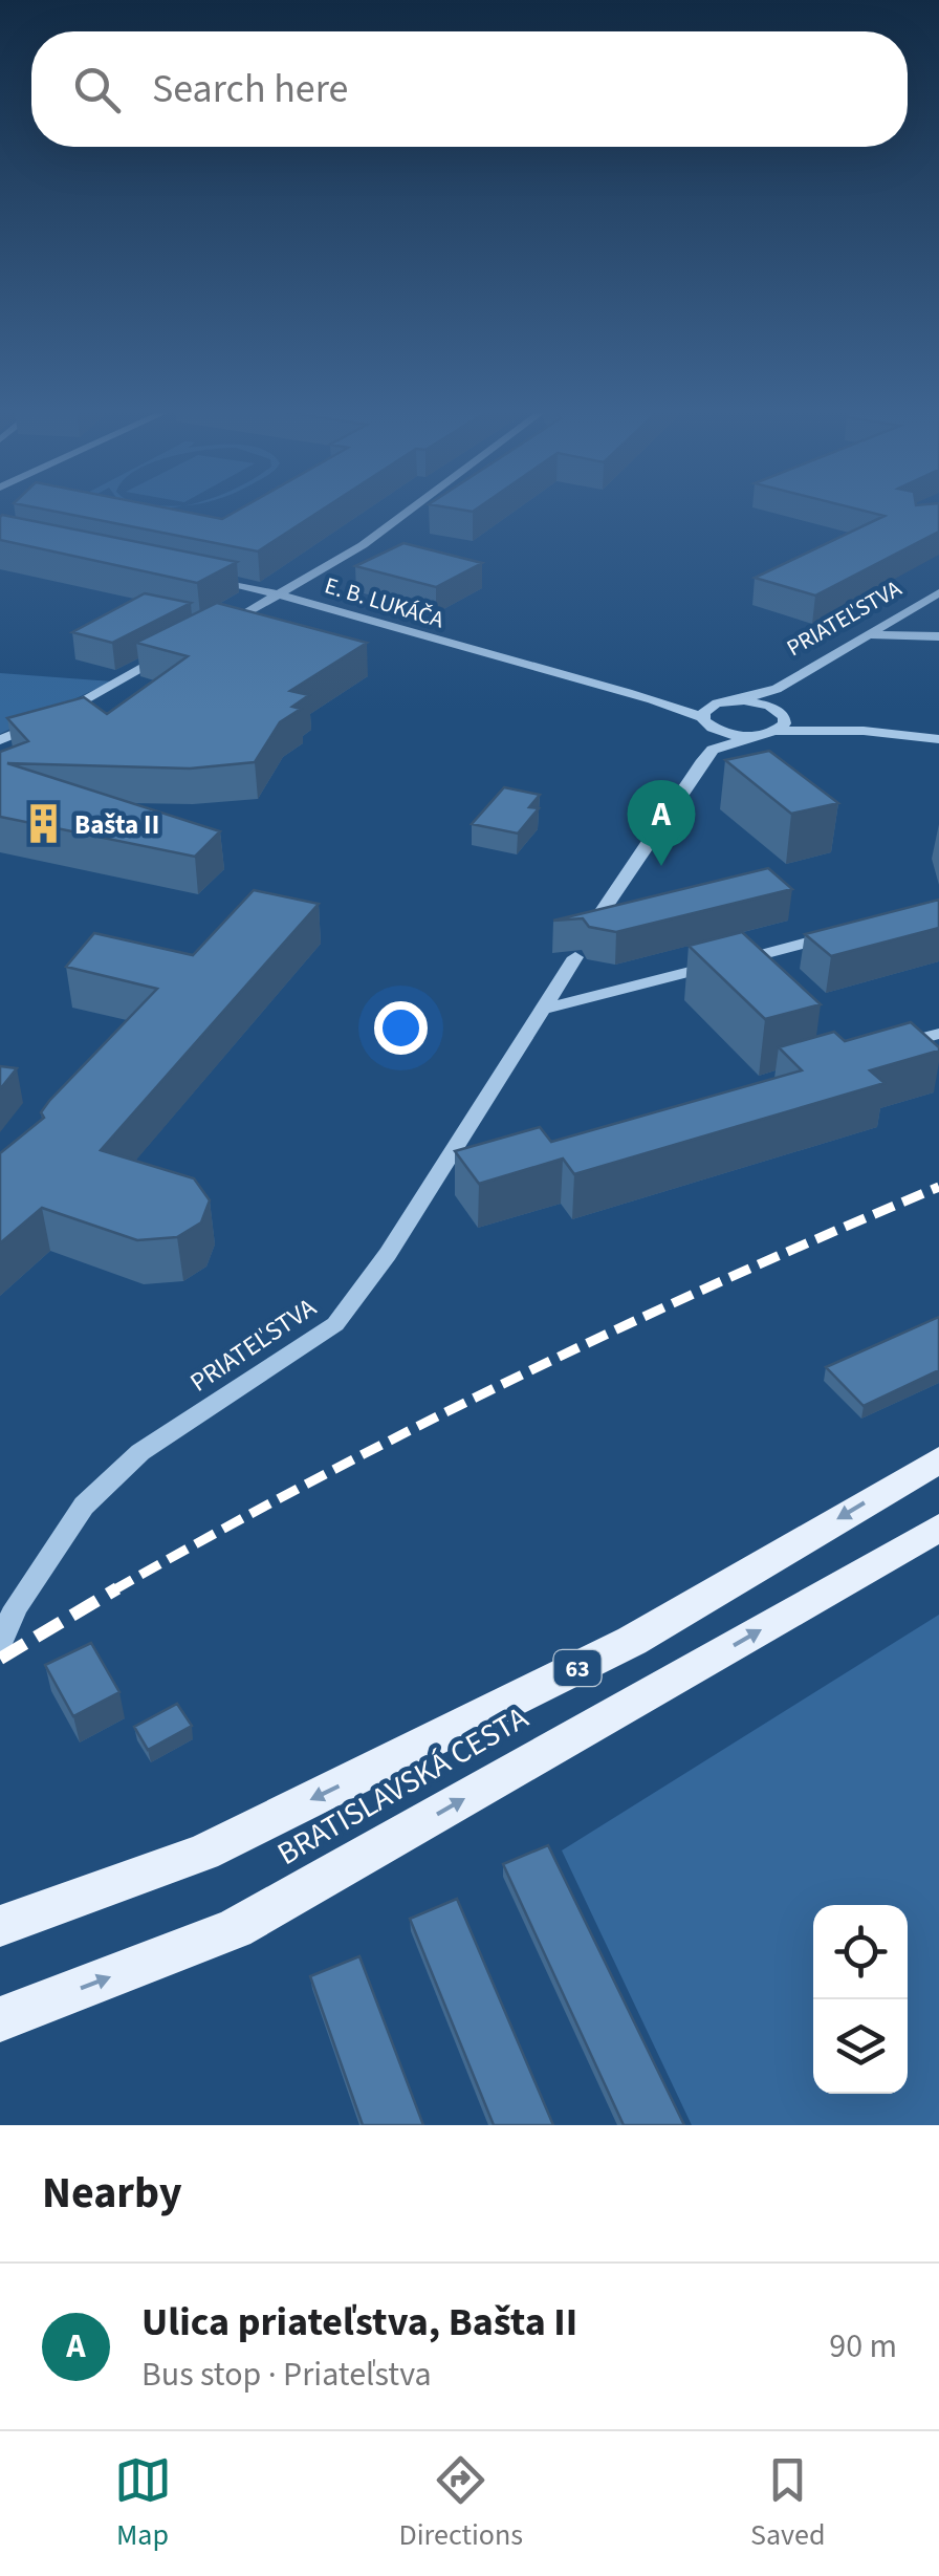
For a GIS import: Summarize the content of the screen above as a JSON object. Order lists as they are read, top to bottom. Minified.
{"streets":{"main road":["63","BRATISLAVSKÁ CESTA"],"street":["E. B. LUKÁČA","PRIATEĽSTVA"]},"crossings":[["E. B. LUKÁČA","PRIATEĽSTVA"]],"places":{"building":["Bašta II"]},"page":{"search":"Search here","pins":"A","heading":"Nearby","list":[{"mark":"A","name":"Ulica priateľstva, Bašta II","note":"Bus stop · Priateľstva","value":"90 m"}],"nav":["Map","Directions","Saved"]}}
